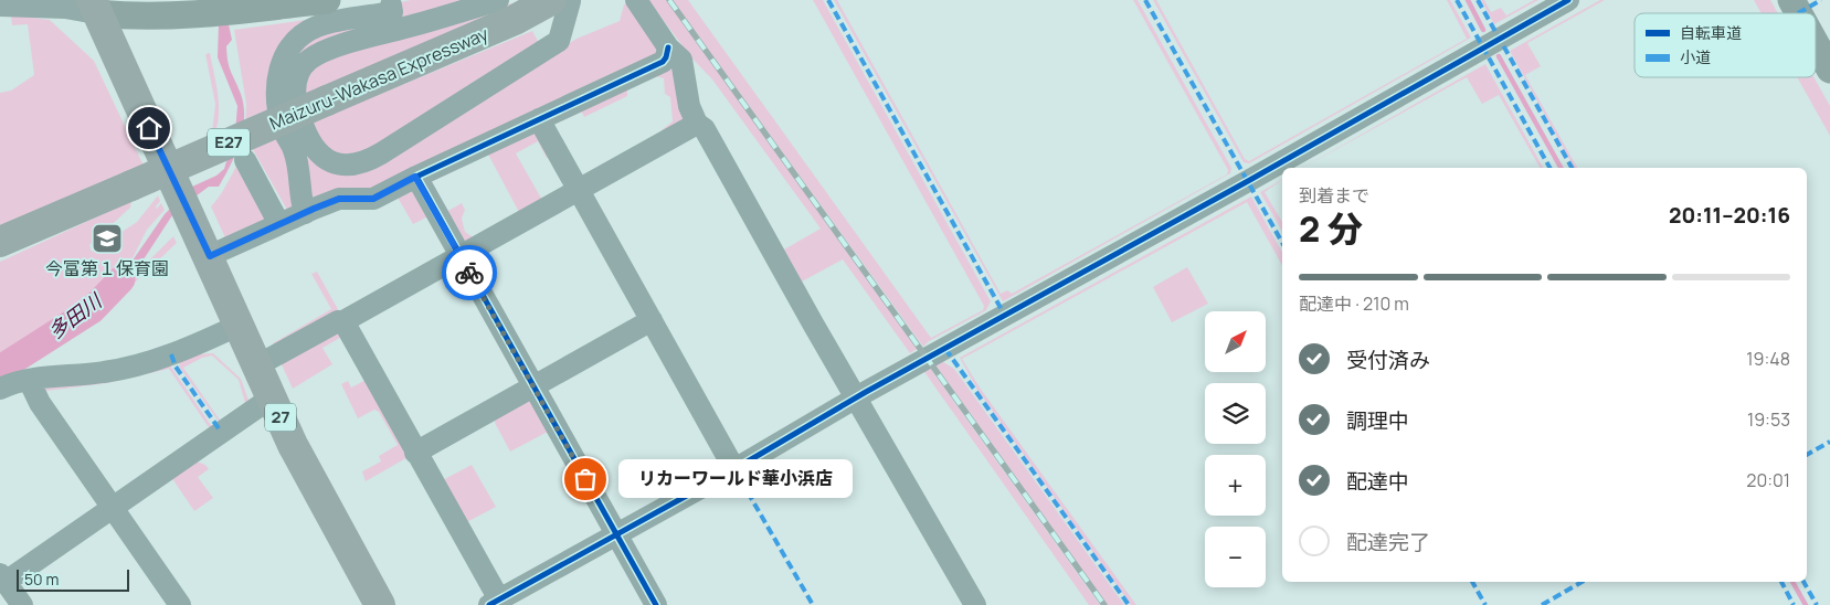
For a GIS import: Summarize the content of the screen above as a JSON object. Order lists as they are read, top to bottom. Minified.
{"streets":{"highway":["Maizuru-Wakasa Expressway","E27","27"]},"water":["多田川"],"places":{"school or university":["今富第１保育園"],"other":["リカーワールド華小浜店"]},"legend":["自転車道","小道"],"scale_bar":"50 m","north":"top right","page":{"heading":["2 分","到着まで","20:11–20:16"],"bar":"配達中 · 210 m","map_buttons":["+","−"],"list":[["受付済み","19:48"],["調理中","19:53"],["配達中","20:01"],"配達完了"],"bubble":"リカーワールド華小浜店","scale":"50 m"}}
